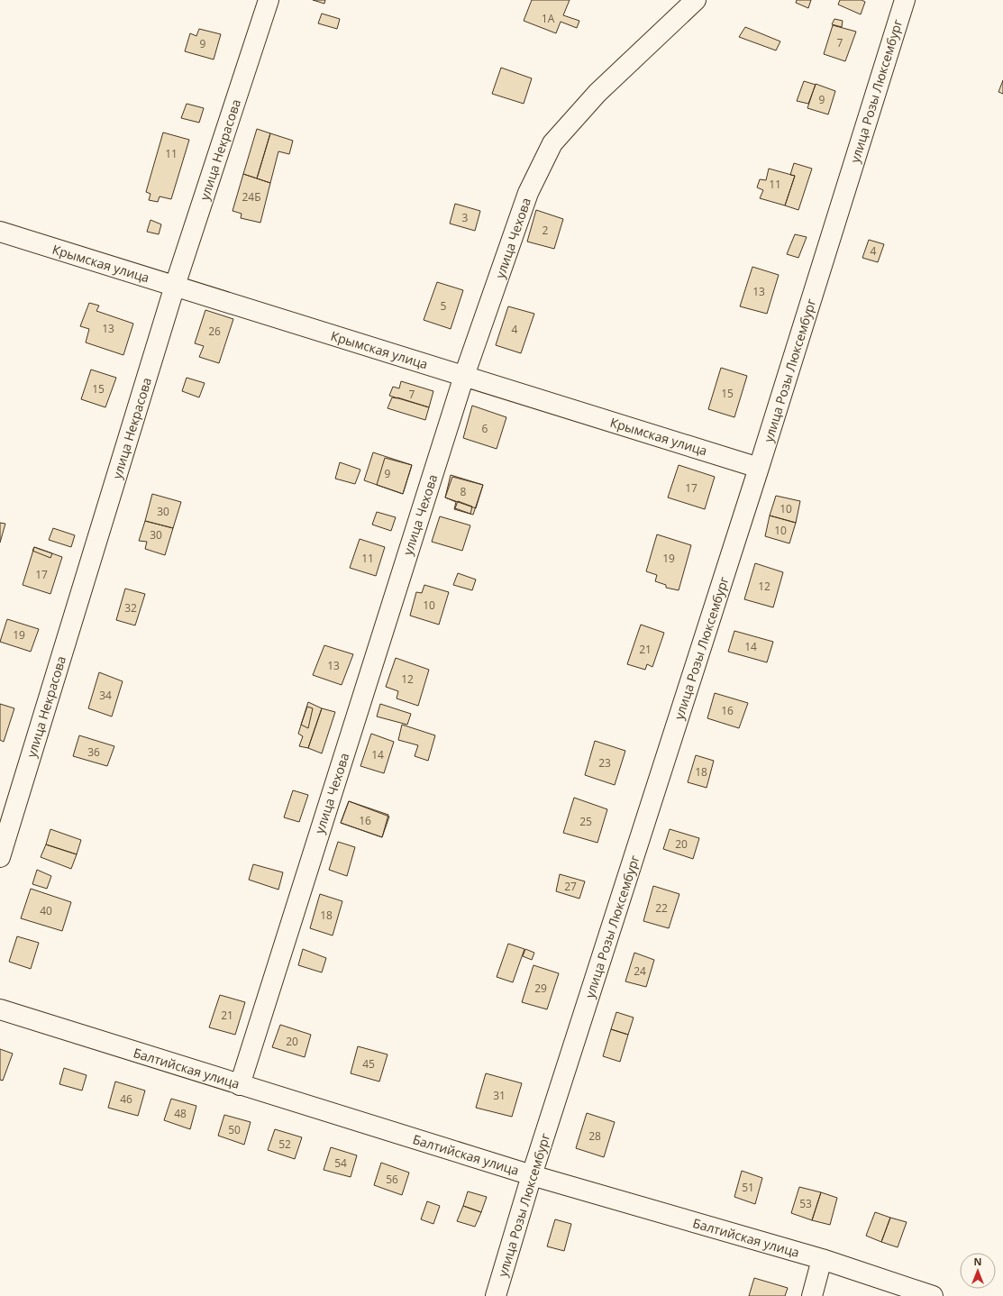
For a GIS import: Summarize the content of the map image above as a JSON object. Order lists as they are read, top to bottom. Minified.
{"streets":{"street":["улица Розы Люксембург","улица Некрасова","улица Чехова","Крымская улица","Балтийская улица"]},"crossings":[["улица Розы Люксембург","Крымская улица"],["улица Розы Люксембург","Балтийская улица"],["улица Некрасова","Крымская улица"],["улица Чехова","Крымская улица"],["улица Чехова","Балтийская улица"]],"house_numbers":["1А","7","9","9","11","11","24Б","3","2","4","13","5","13","4","26","15","15","7","6","9","17","8","10","30","10","30","11","19","17","12","10","32","19","14","21","13","12","34","16","36","14","23","18","16","25","20","27","22","40","18","24","29","21","20","45","31","46","48","50","28","52","54","56","51","53"],"north":"top"}
